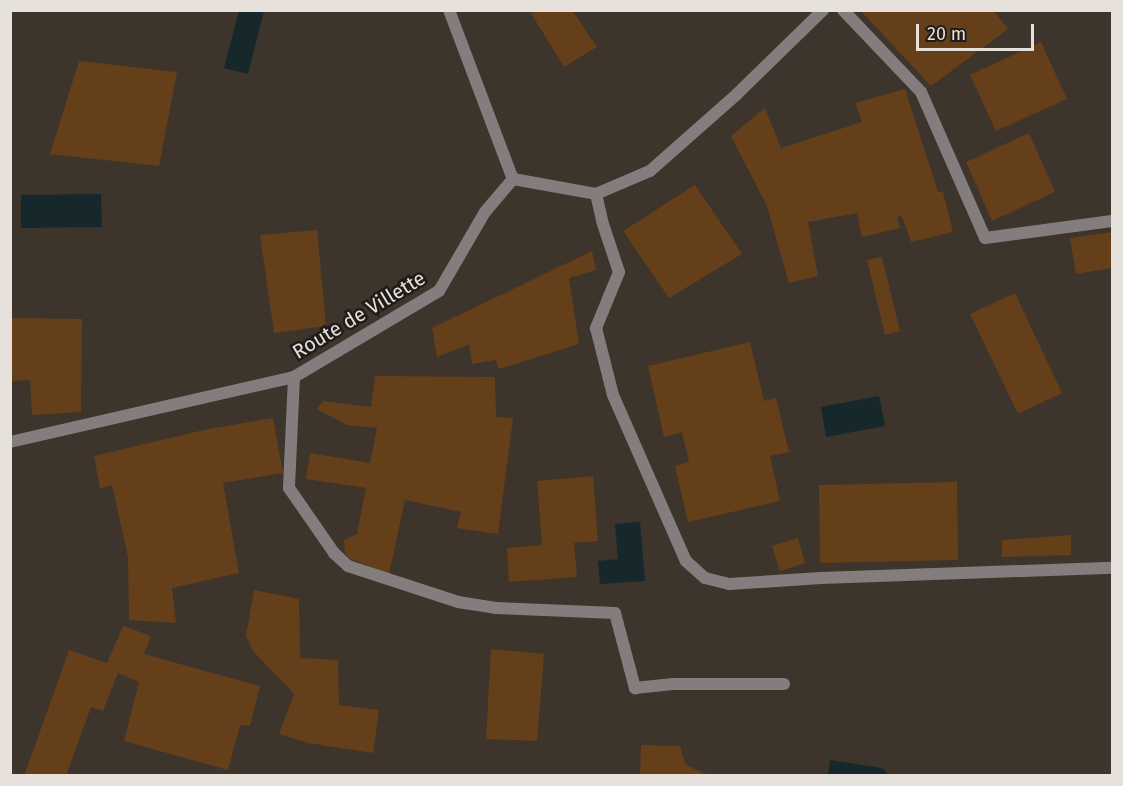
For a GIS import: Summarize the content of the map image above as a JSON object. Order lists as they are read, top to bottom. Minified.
{"streets":{"street":["Route de Villette"]},"scale_bar":"20 m"}
